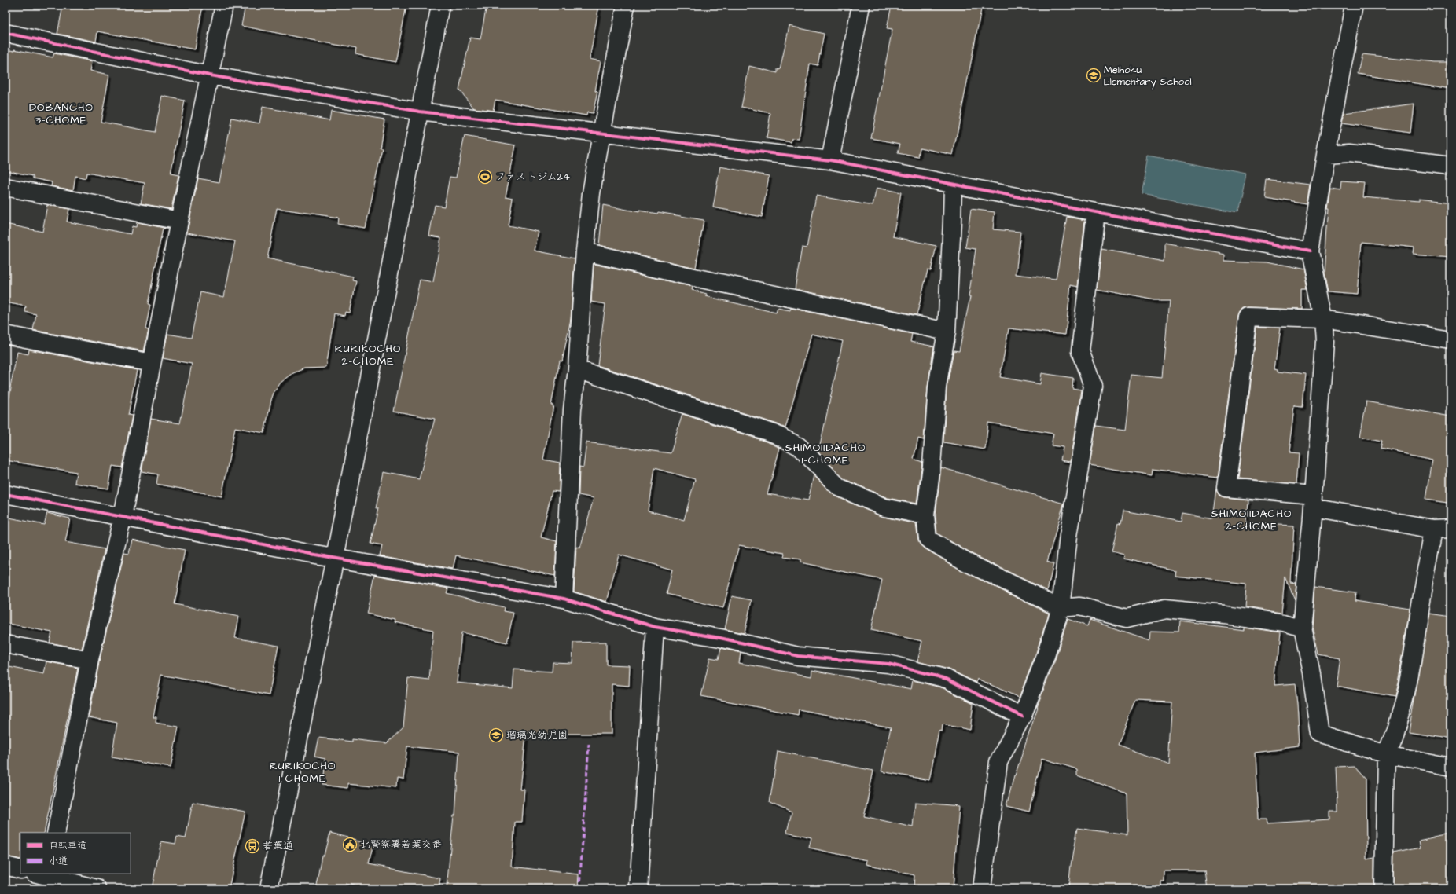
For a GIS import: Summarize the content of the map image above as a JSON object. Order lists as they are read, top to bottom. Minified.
{"districts":["DOBANCHO 3-CHOME","RURIKOCHO 2-CHOME","SHIMOIIDACHO 1-CHOME","SHIMOIIDACHO 2-CHOME","RURIKOCHO 1-CHOME"],"places":{"school or university":["Meihoku Elementary School","瑠璃光幼児園"],"sports":["ファストジム24"],"public building":["北警察署若葉交番"],"bus stop":["若葉通"]},"legend":["自転車道","小道"]}
